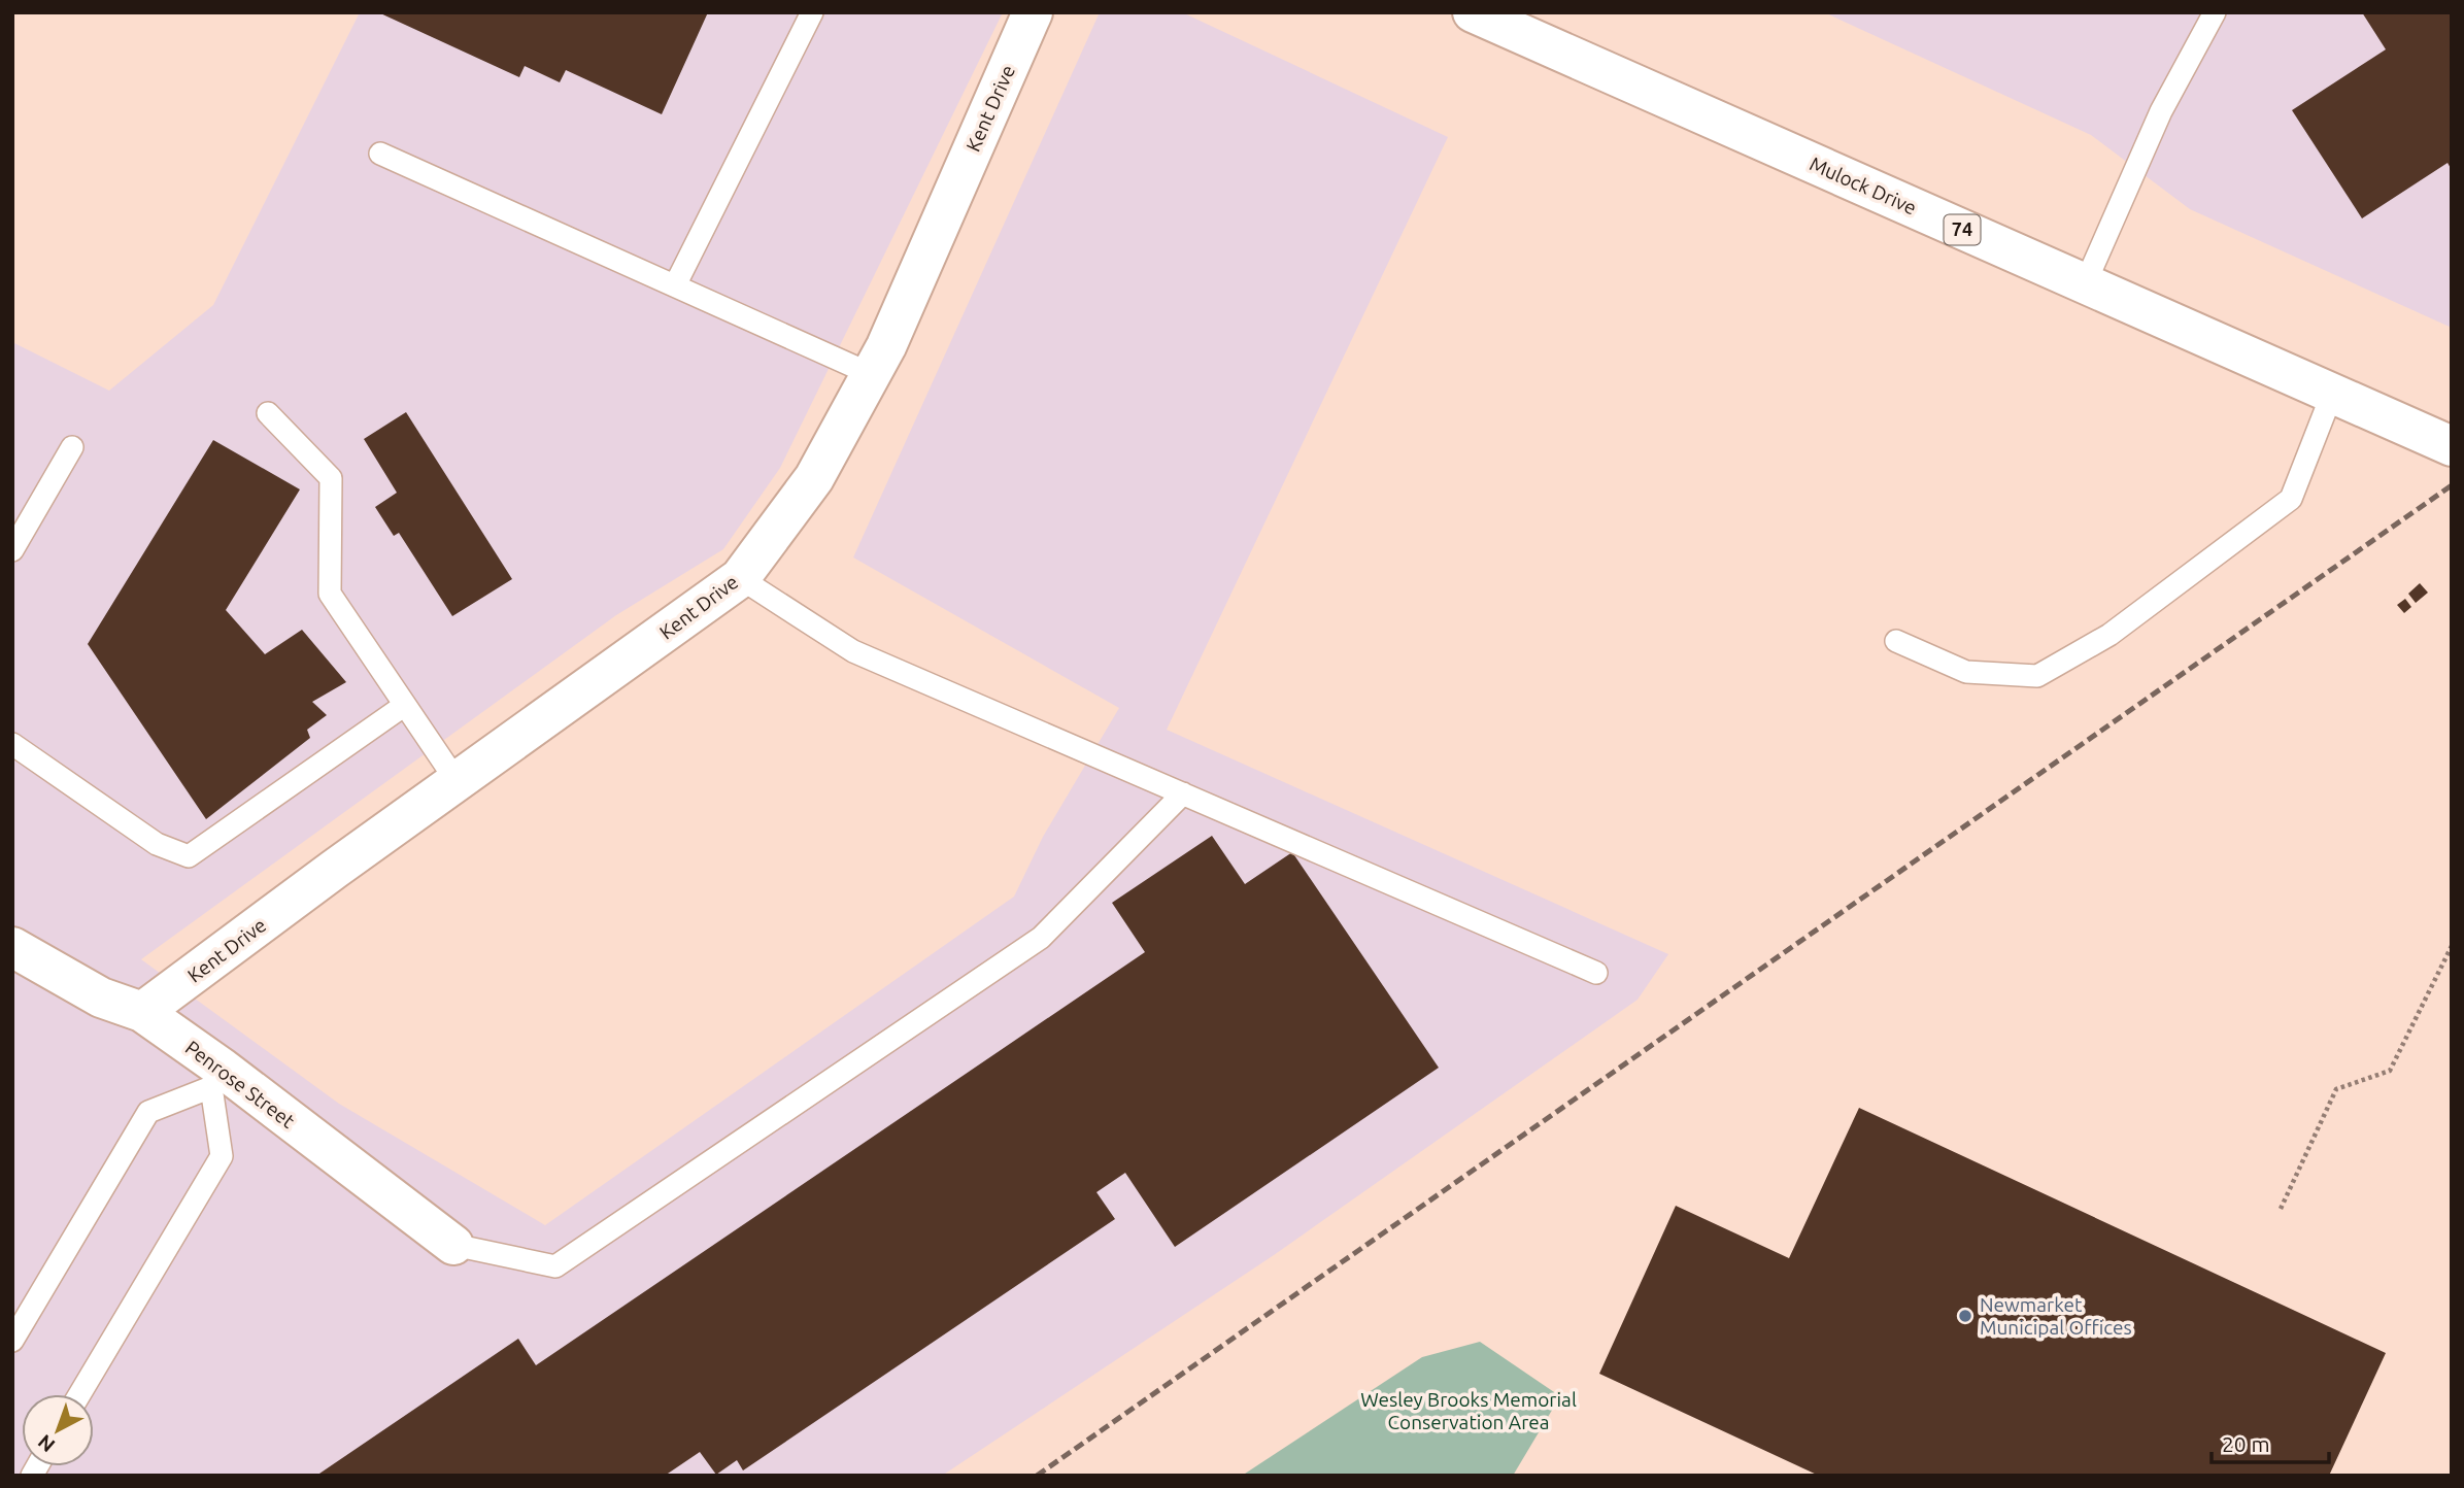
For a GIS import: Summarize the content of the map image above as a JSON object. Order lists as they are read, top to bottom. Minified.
{"streets":{"street":["Kent Drive","Mulock Drive","74","Penrose Street"]},"crossings":[["Kent Drive","Penrose Street"]],"parks":["Wesley Brooks Memorial Conservation Area"],"places":["Newmarket Municipal Offices"],"scale_bar":"20 m","north":"bottom left"}
